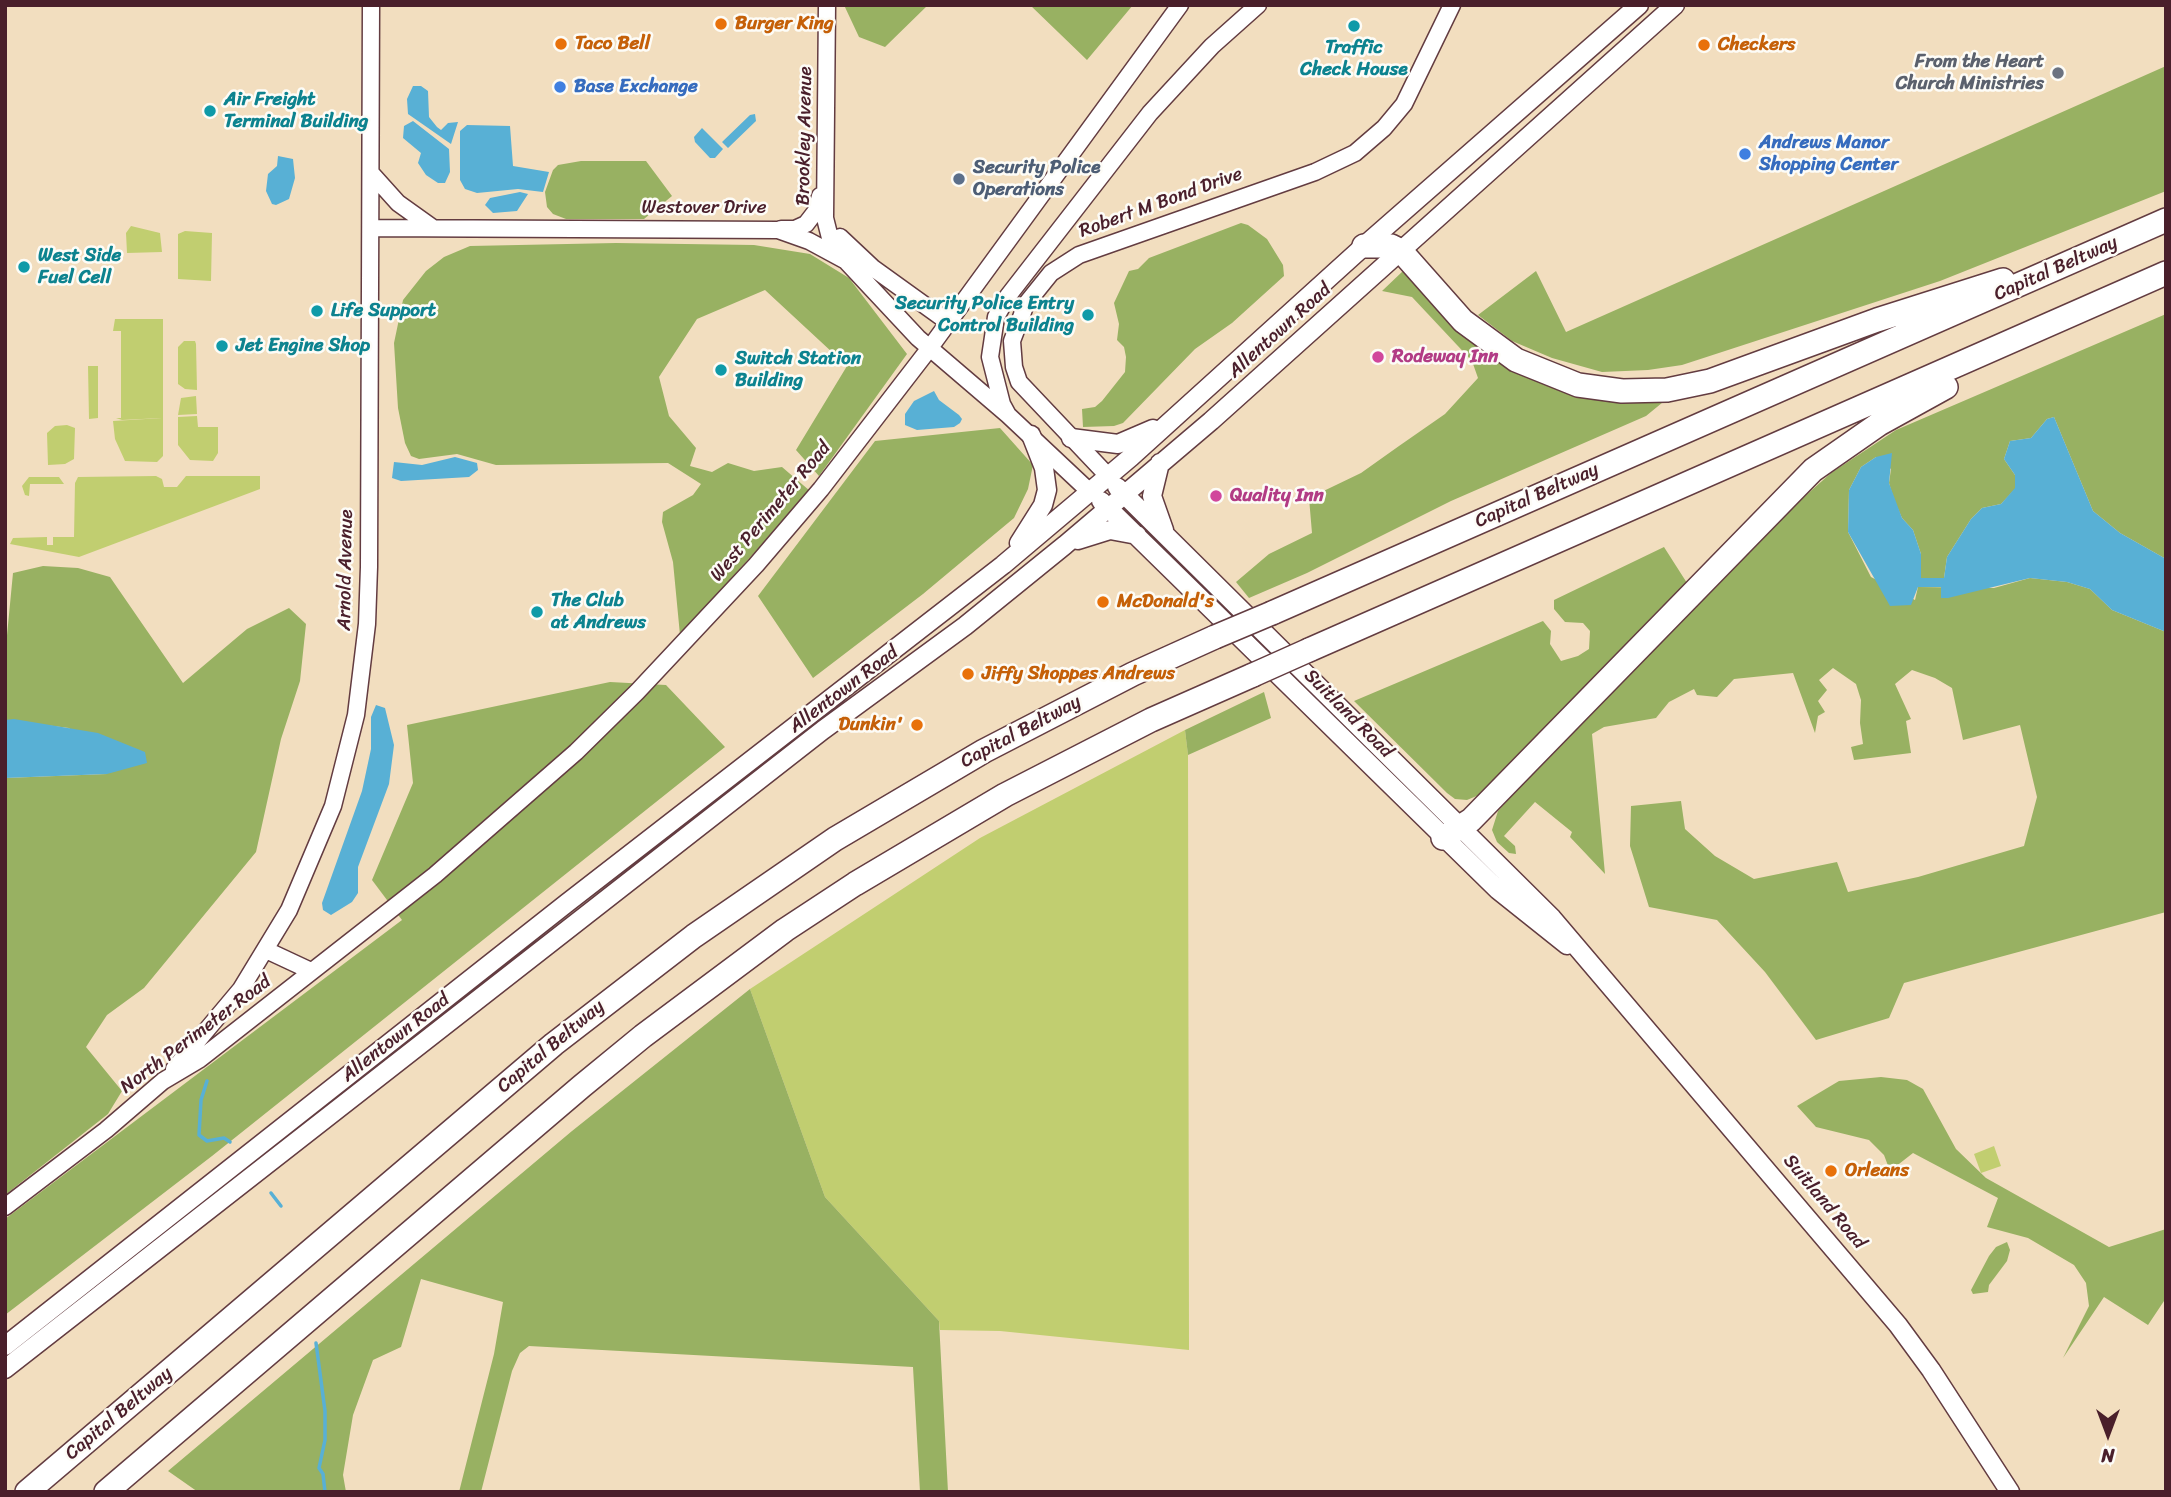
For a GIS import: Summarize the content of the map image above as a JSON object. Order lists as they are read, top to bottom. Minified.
{"streets":{"highway":["Capital Beltway"],"main road":["Allentown Road","Suitland Road"],"street":["Brookley Avenue","Robert M Bond Drive","Westover Drive","West Perimeter Road","Arnold Avenue","North Perimeter Road"]},"crossings":[["Brookley Avenue","Westover Drive"],["Robert M Bond Drive","Westover Drive"],["Robert M Bond Drive","Allentown Road"],["Robert M Bond Drive","Suitland Road"],["Westover Drive","West Perimeter Road"],["Westover Drive","Arnold Avenue"],["Allentown Road","Suitland Road"],["West Perimeter Road","North Perimeter Road"],["Arnold Avenue","North Perimeter Road"]],"places":["Burger King","Traffic Check House","Taco Bell","Checkers","From the Heart Church Ministries","Base Exchange","Air Freight Terminal Building","Andrews Manor Shopping Center","Security Police Operations","West Side Fuel Cell","Life Support","Security Police Entry Control Building","Jet Engine Shop","Rodeway Inn","Switch Station Building","Quality Inn","McDonald's","The Club at Andrews","Jiffy Shoppes Andrews","Dunkin'","Orleans"],"north":"bottom"}
